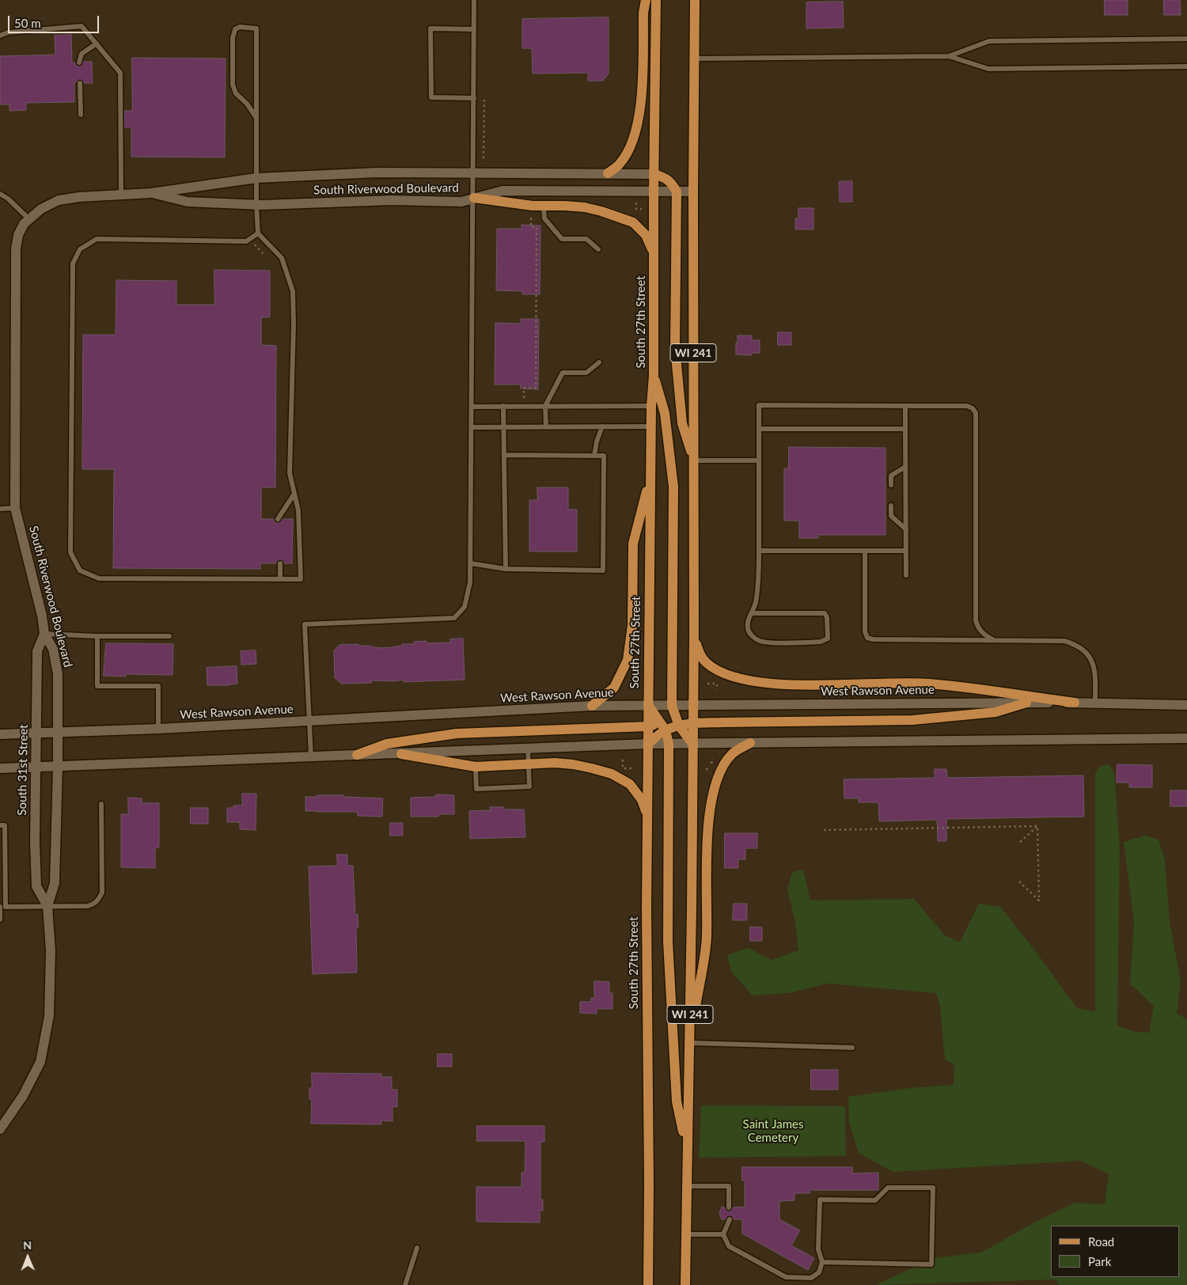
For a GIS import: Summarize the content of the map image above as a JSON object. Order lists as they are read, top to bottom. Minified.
{"streets":{"main road":["South 27th Street","WI 241"],"street":["South Riverwood Boulevard","West Rawson Avenue","South 31st Street"]},"crossings":[["South Riverwood Boulevard","South 27th Street"],["South Riverwood Boulevard","WI 241"],["South Riverwood Boulevard","West Rawson Avenue"],["South Riverwood Boulevard","South 31st Street"],["South 27th Street","West Rawson Avenue"],["WI 241","West Rawson Avenue"],["West Rawson Avenue","South 31st Street"]],"parks":["Saint James Cemetery"],"legend":["Road","Park"],"scale_bar":"50 m","north":"top"}
